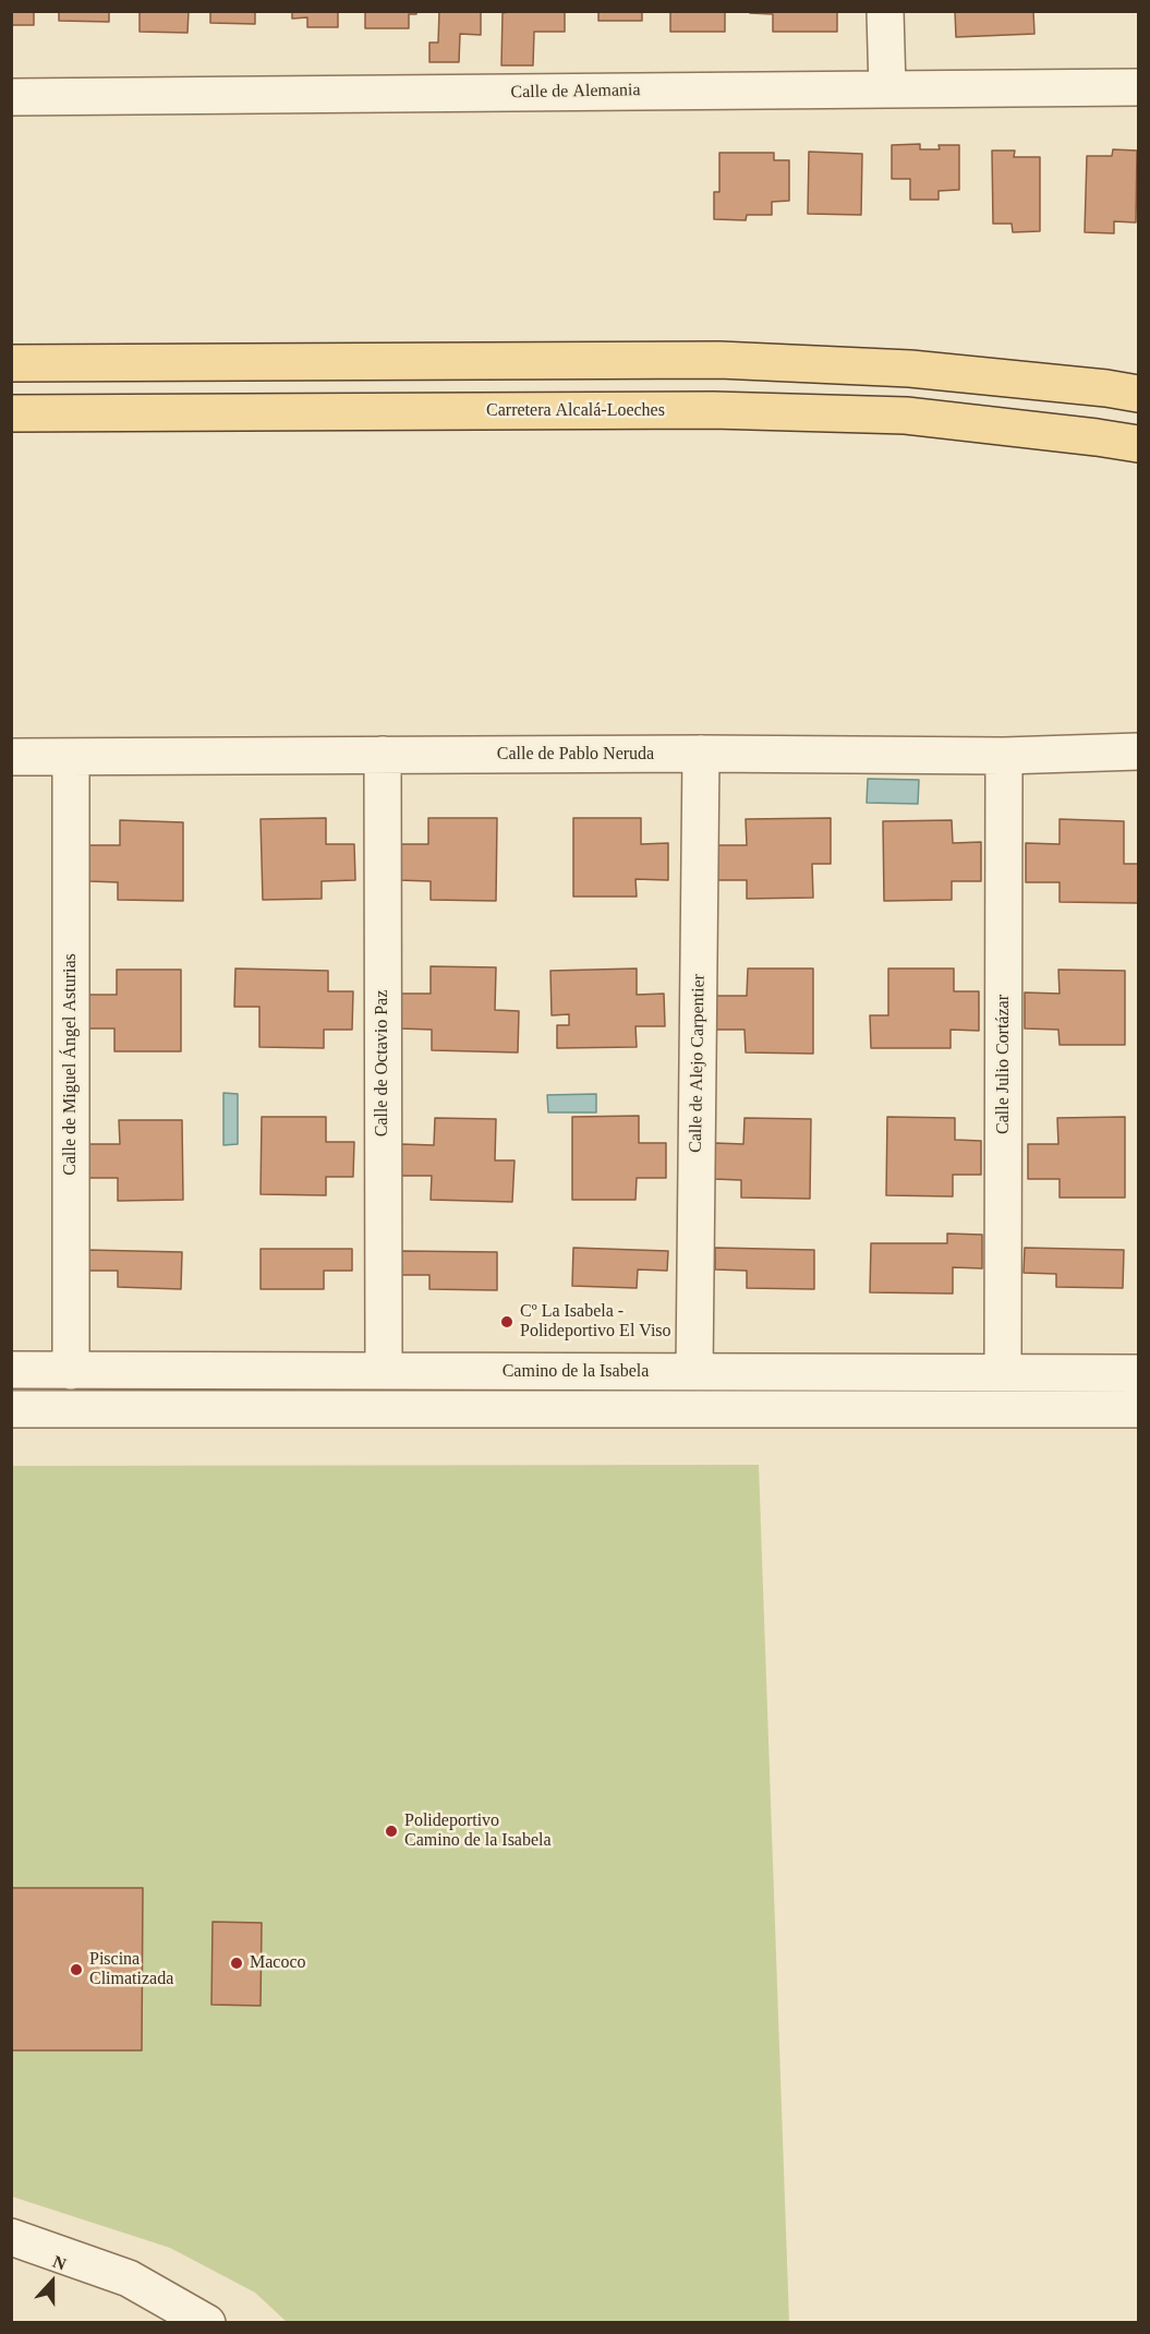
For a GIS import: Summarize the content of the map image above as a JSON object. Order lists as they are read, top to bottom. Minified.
{"streets":{"main road":["Carretera Alcalá-Loeches"],"street":["Calle de Alemania","Calle de Pablo Neruda","Calle de Octavio Paz","Calle de Alejo Carpentier","Calle de Miguel Ángel Asturias","Calle Julio Cortázar","Camino de la Isabela"]},"crossings":[["Calle de Pablo Neruda","Calle de Octavio Paz"],["Calle de Pablo Neruda","Calle de Alejo Carpentier"],["Calle de Pablo Neruda","Calle de Miguel Ángel Asturias"],["Calle de Pablo Neruda","Calle Julio Cortázar"],["Calle de Octavio Paz","Camino de la Isabela"],["Calle de Alejo Carpentier","Camino de la Isabela"],["Calle de Miguel Ángel Asturias","Camino de la Isabela"],["Calle Julio Cortázar","Camino de la Isabela"]],"places":["Cº La Isabela - Polideportivo El Viso","Polideportivo Camino de la Isabela","Macoco","Piscina Climatizada"],"north":"top"}
